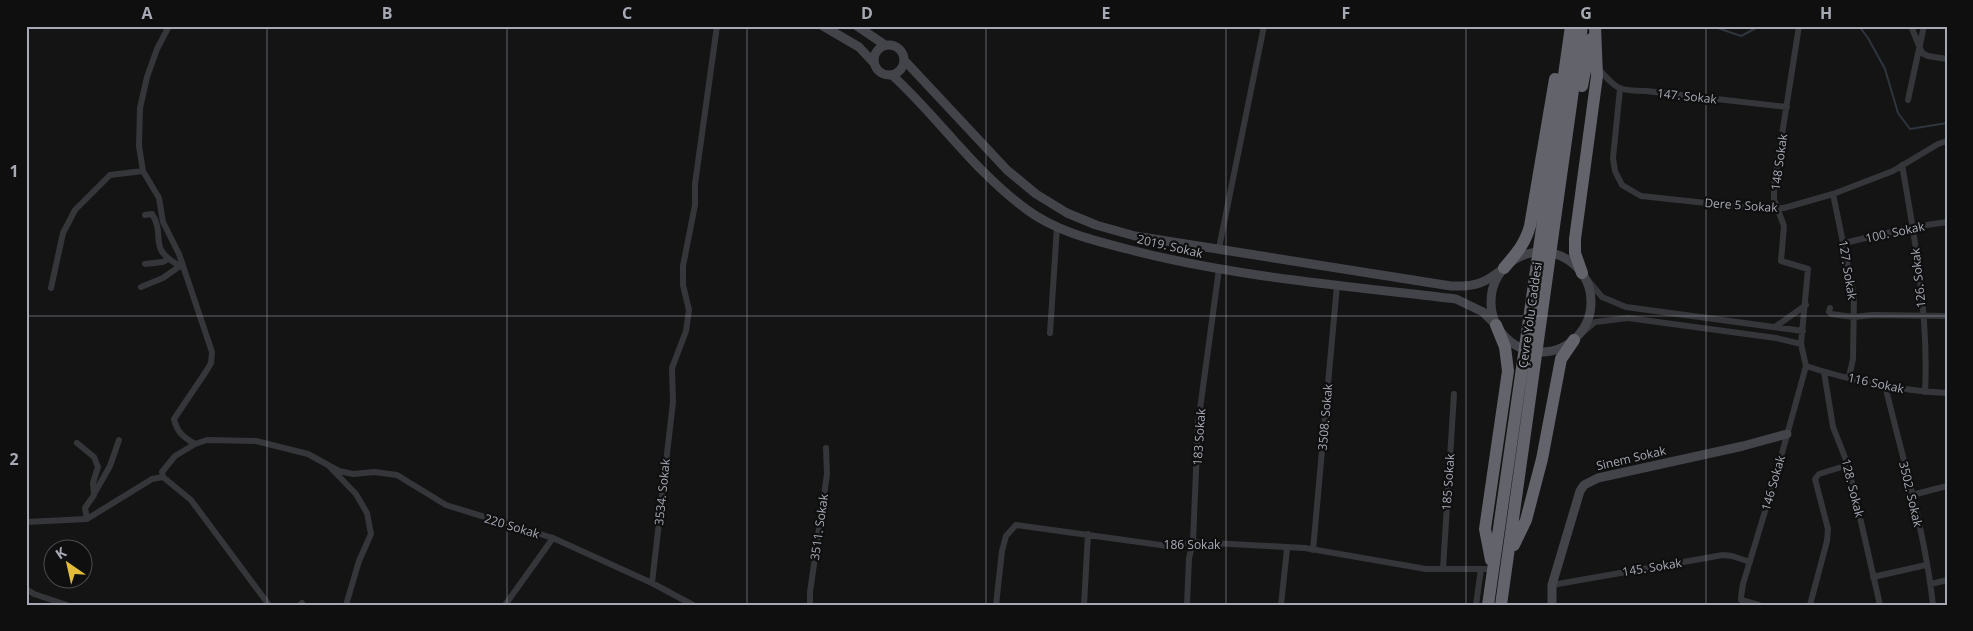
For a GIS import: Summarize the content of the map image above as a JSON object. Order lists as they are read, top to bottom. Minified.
{"streets":{"highway":["Çevre Yolu Caddesi"],"street":["147. Sokak","148 Sokak","Dere 5 Sokak","100. Sokak","2019. Sokak","127. Sokak","126. Sokak","116 Sokak","3508. Sokak","183 Sokak","Sinem Sokak","185 Sokak","146 Sokak","128. Sokak","3534. Sokak","3502. Sokak","220 Sokak","3511. Sokak","186 Sokak","145. Sokak"]},"crossings":[["147. Sokak","148 Sokak"],["147. Sokak","Dere 5 Sokak"],["148 Sokak","Dere 5 Sokak"],["148 Sokak","116 Sokak"],["148 Sokak","146 Sokak"],["Dere 5 Sokak","127. Sokak"],["Dere 5 Sokak","126. Sokak"],["100. Sokak","127. Sokak"],["100. Sokak","126. Sokak"],["2019. Sokak","Çevre Yolu Caddesi"],["2019. Sokak","3508. Sokak"],["2019. Sokak","183 Sokak"],["127. Sokak","116 Sokak"],["126. Sokak","116 Sokak"],["Çevre Yolu Caddesi","186 Sokak"],["116 Sokak","146 Sokak"],["116 Sokak","128. Sokak"],["116 Sokak","3502. Sokak"],["3508. Sokak","186 Sokak"],["183 Sokak","186 Sokak"],["Sinem Sokak","146 Sokak"],["Sinem Sokak","145. Sokak"],["185 Sokak","186 Sokak"],["146 Sokak","145. Sokak"],["3534. Sokak","220 Sokak"]],"north":"top left","grid":{"columns":["A","B","C","D","E","F","G","H"],"rows":["1","2"]}}
